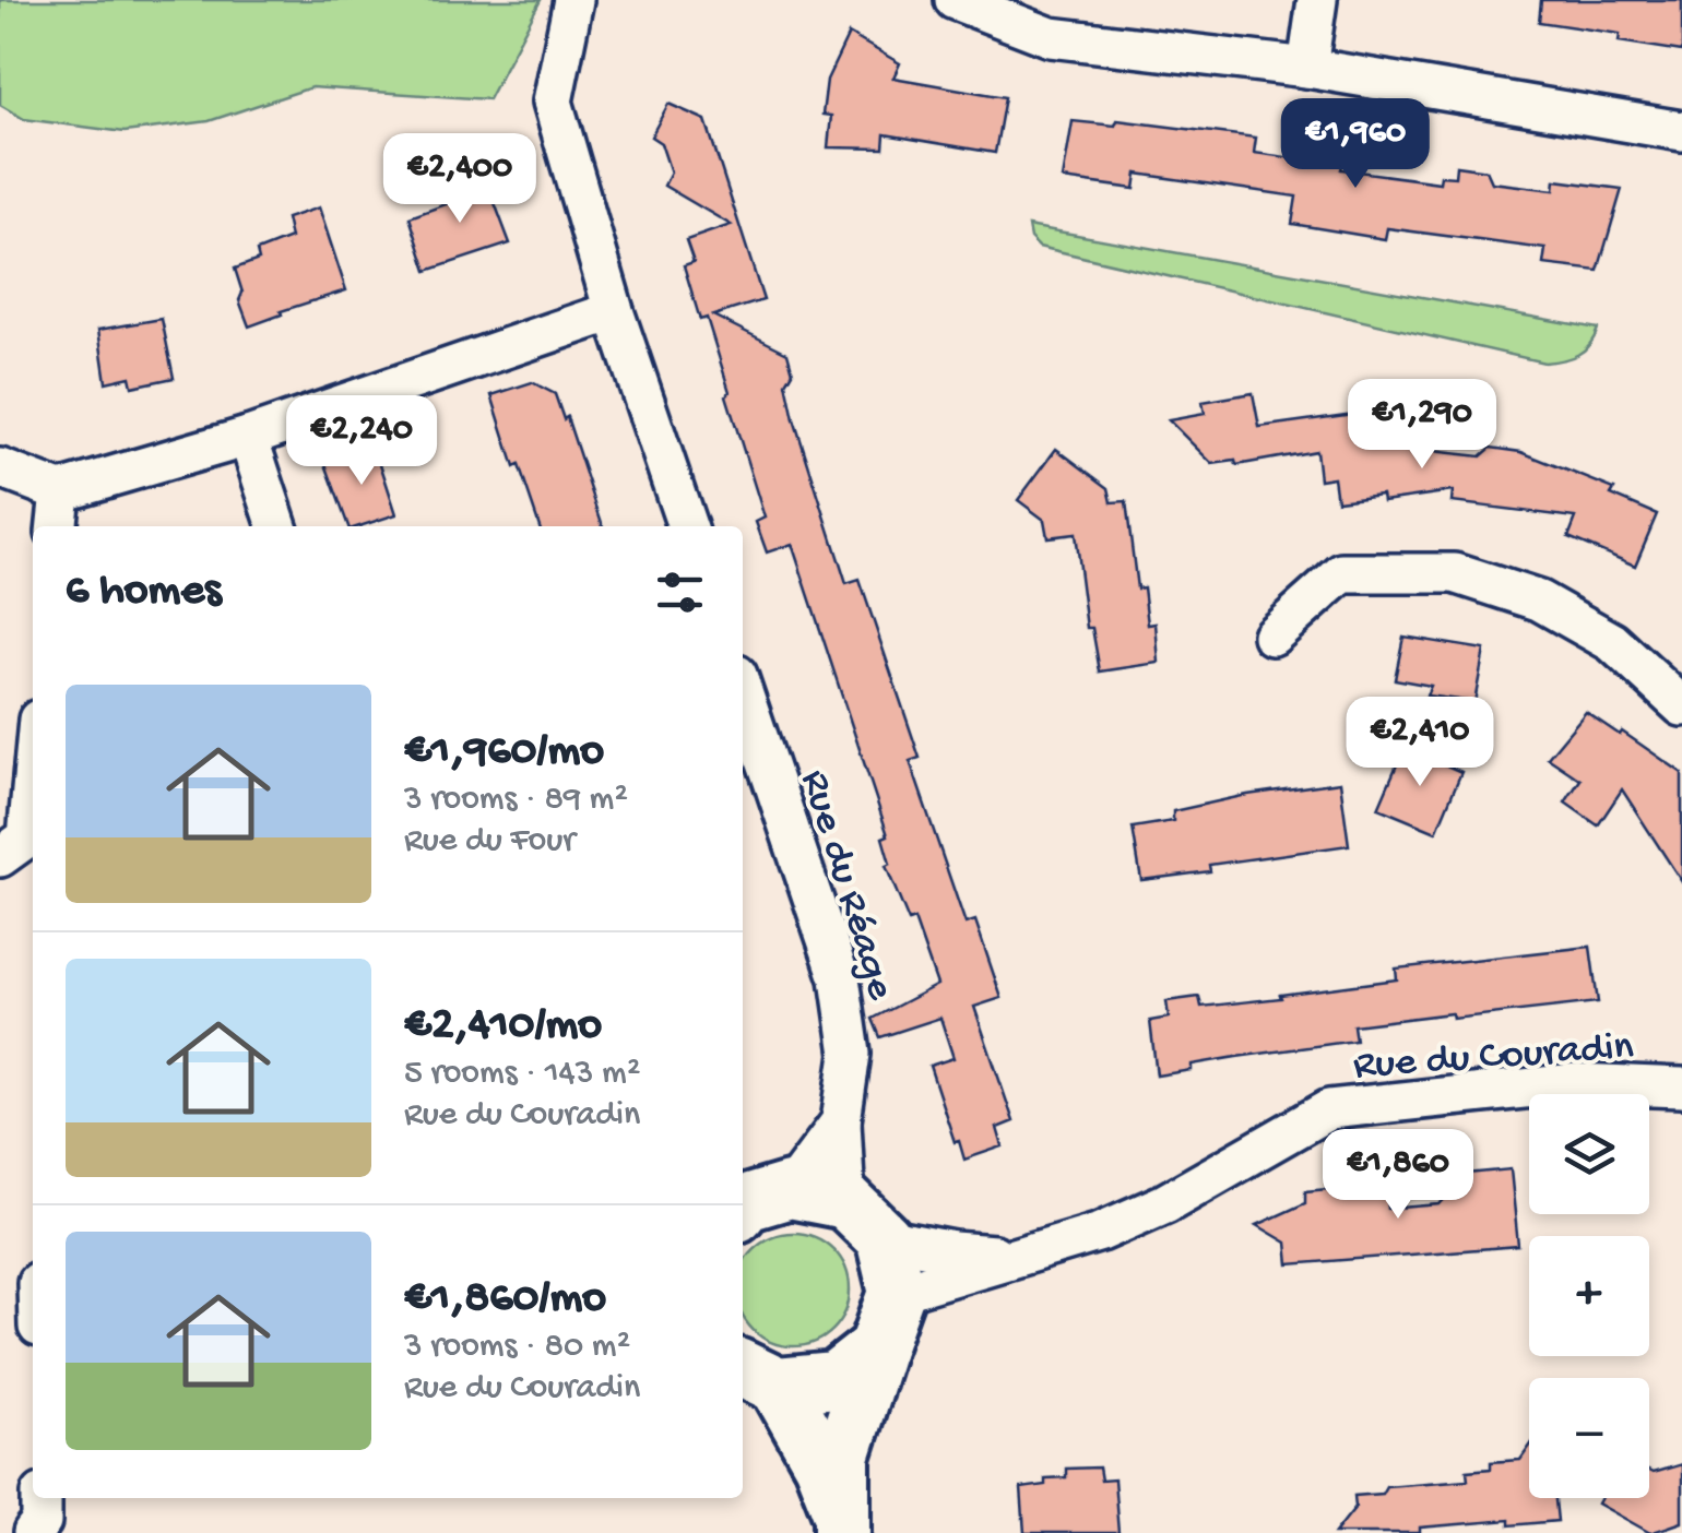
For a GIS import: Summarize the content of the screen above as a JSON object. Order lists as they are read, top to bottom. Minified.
{"streets":{"street":["Rue du Réage","Rue du Couradin"]},"page":{"price":["€1,960","€2,400","€1,290","€2,240","€2,410","€1,860"],"heading":"6 homes","list":[{"name":"€1,960/mo","note":"3 rooms · 89 m² · Rue du Four"},{"name":"€2,410/mo","note":"5 rooms · 143 m² · Rue du Couradin"},{"name":"€1,860/mo","note":"3 rooms · 80 m² · Rue du Couradin"}],"map_buttons":["+","−"]}}
